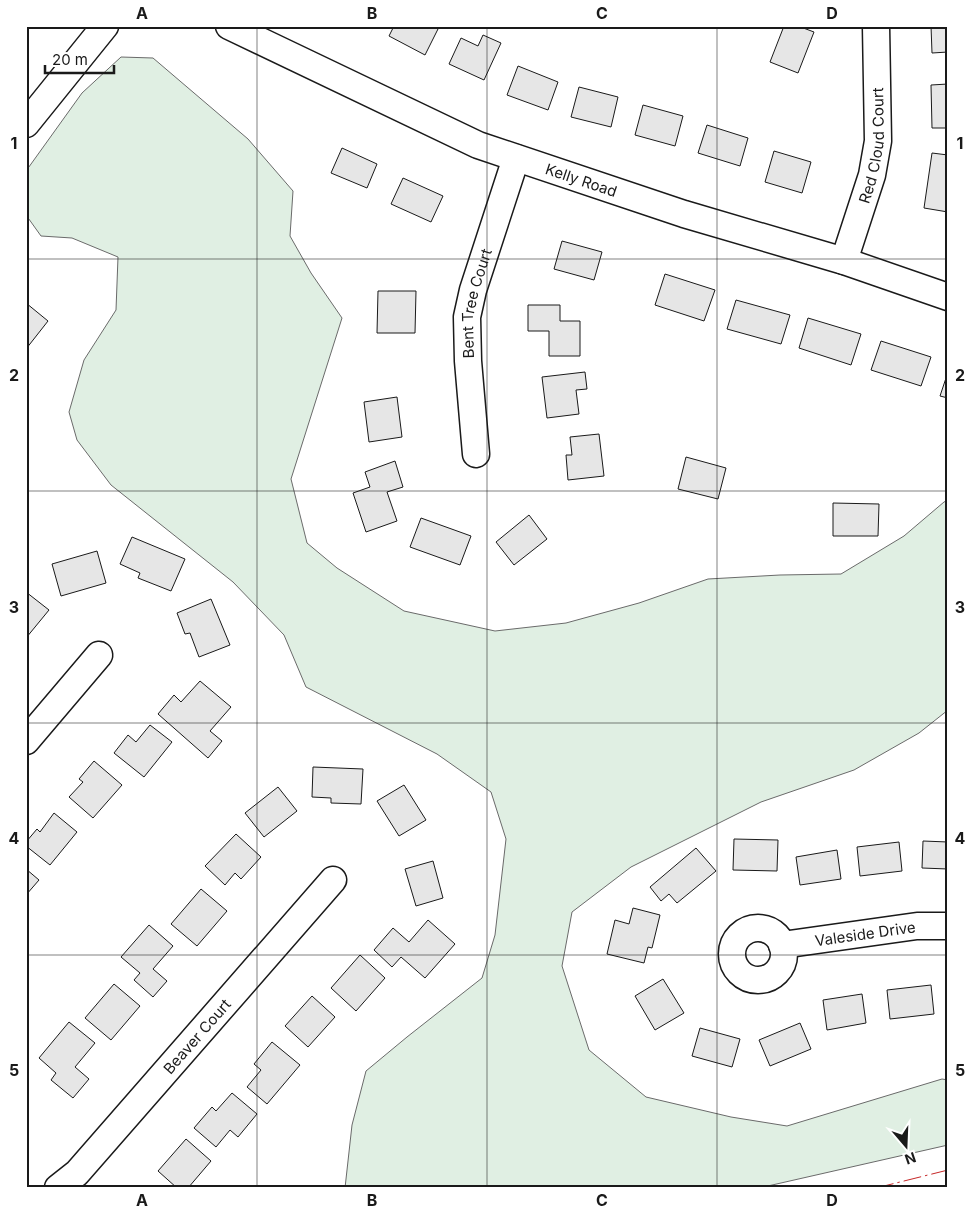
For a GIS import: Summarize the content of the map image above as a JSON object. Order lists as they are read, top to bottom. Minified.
{"streets":{"street":["Red Cloud Court","Kelly Road","Bent Tree Court","Valeside Drive","Beaver Court"]},"crossings":[["Red Cloud Court","Kelly Road"],["Kelly Road","Bent Tree Court"]],"scale_bar":"20 m","north":"bottom","grid":{"columns":["A","B","C","D"],"rows":["1","2","3","4","5"]}}
